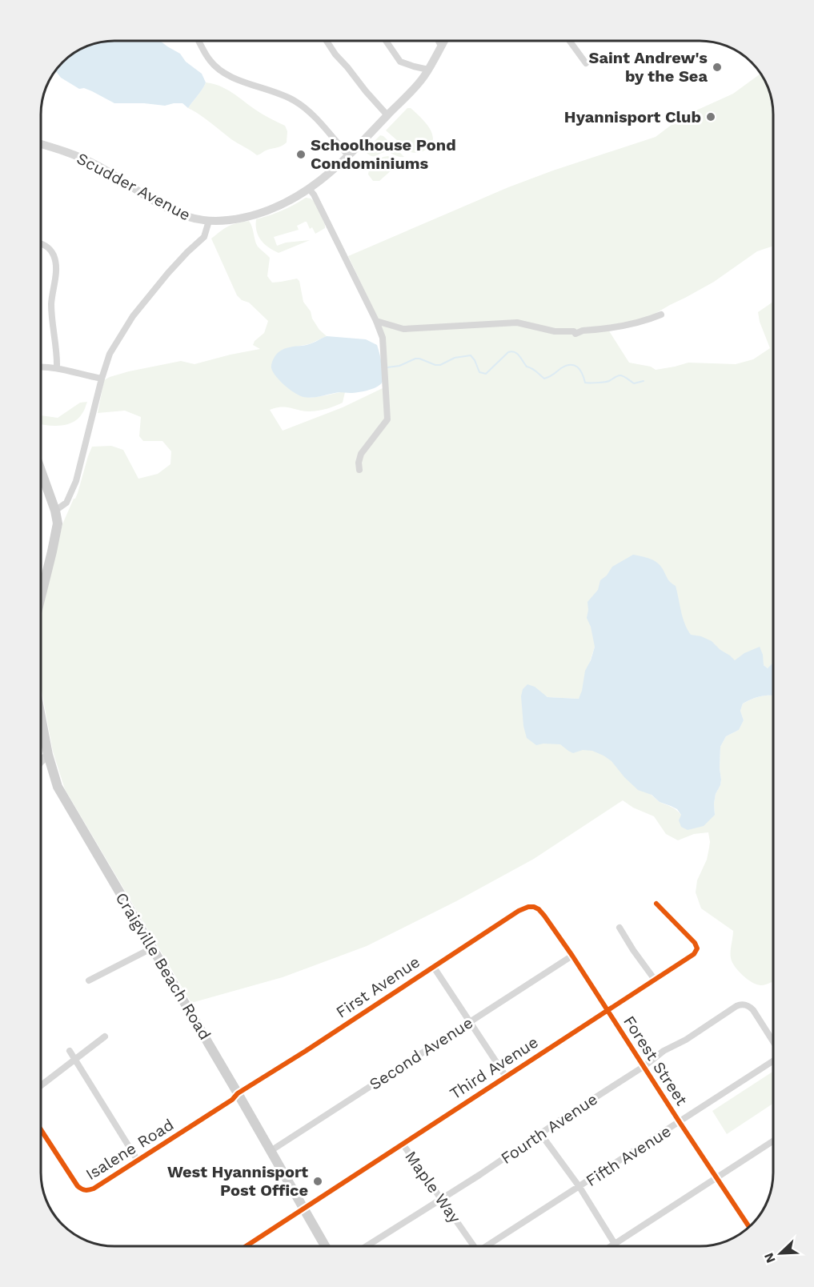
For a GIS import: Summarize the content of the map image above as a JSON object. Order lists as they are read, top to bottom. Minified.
{"streets":{"main road":["Craigville Beach Road"],"street":["Scudder Avenue","First Avenue","Second Avenue","Forest Street","Third Avenue","Fourth Avenue","Isalene Road","Fifth Avenue","Maple Way"]},"crossings":[["Craigville Beach Road","First Avenue"],["Craigville Beach Road","Second Avenue"],["Craigville Beach Road","Third Avenue"],["Craigville Beach Road","Isalene Road"],["First Avenue","Forest Street"],["First Avenue","Isalene Road"],["Second Avenue","Forest Street"],["Forest Street","Third Avenue"],["Forest Street","Fourth Avenue"],["Forest Street","Fifth Avenue"],["Third Avenue","Maple Way"],["Fourth Avenue","Maple Way"]],"places":["Saint Andrew's by the Sea","Hyannisport Club","Schoolhouse Pond Condominiums","West Hyannisport Post Office"],"north":"bottom left"}
